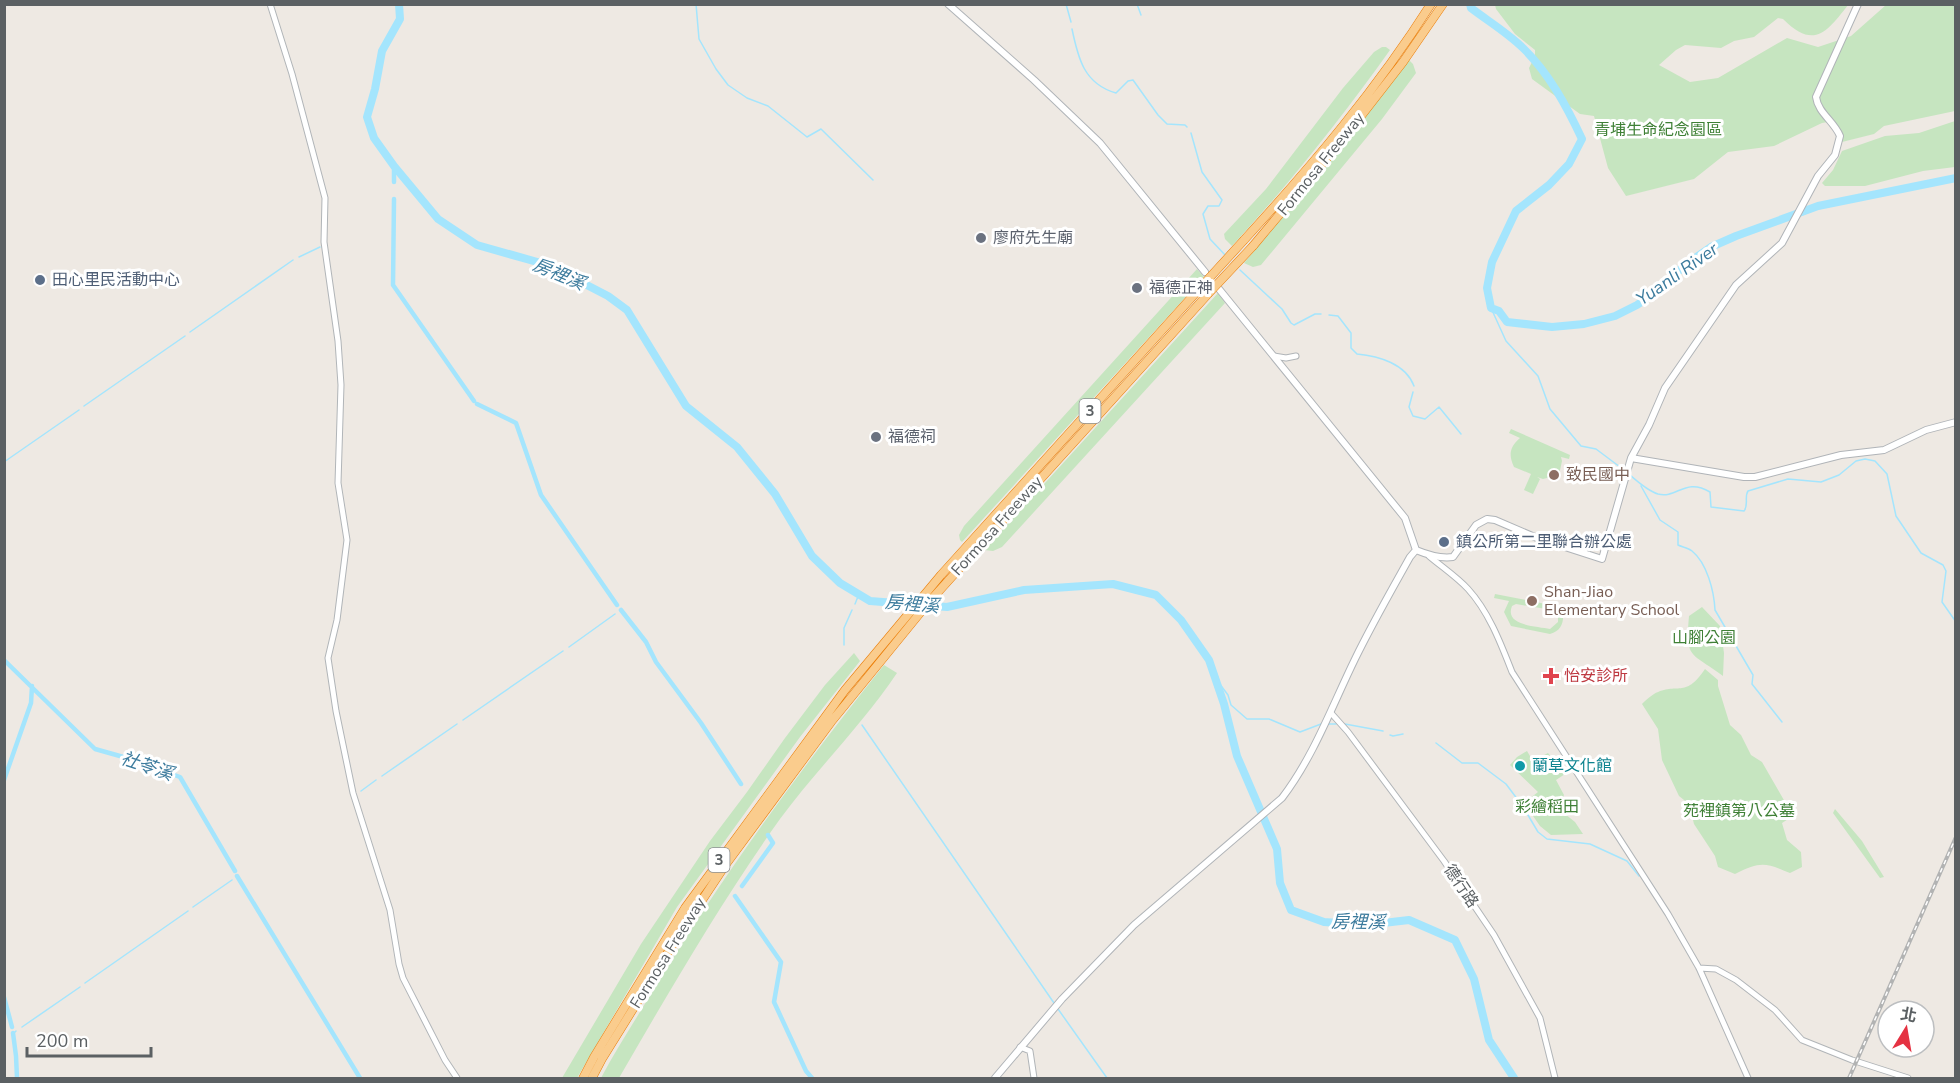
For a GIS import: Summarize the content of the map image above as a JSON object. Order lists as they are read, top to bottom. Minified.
{"streets":{"highway":["Formosa Freeway","3"],"street":["德行路"]},"water":["房裡溪","Yuanli River","社苓溪"],"parks":["青埔生命紀念園區","山腳公園","彩繪稻田","苑裡鎮第八公墓"],"places":{"other":["廖府先生廟","田心里民活動中心","福德正神","福德祠","致民國中","鎮公所第二里聯合辦公處","Shan-Jiao Elementary School","蘭草文化館"],"health":["怡安診所"]},"scale_bar":"200 m","north":"top"}
